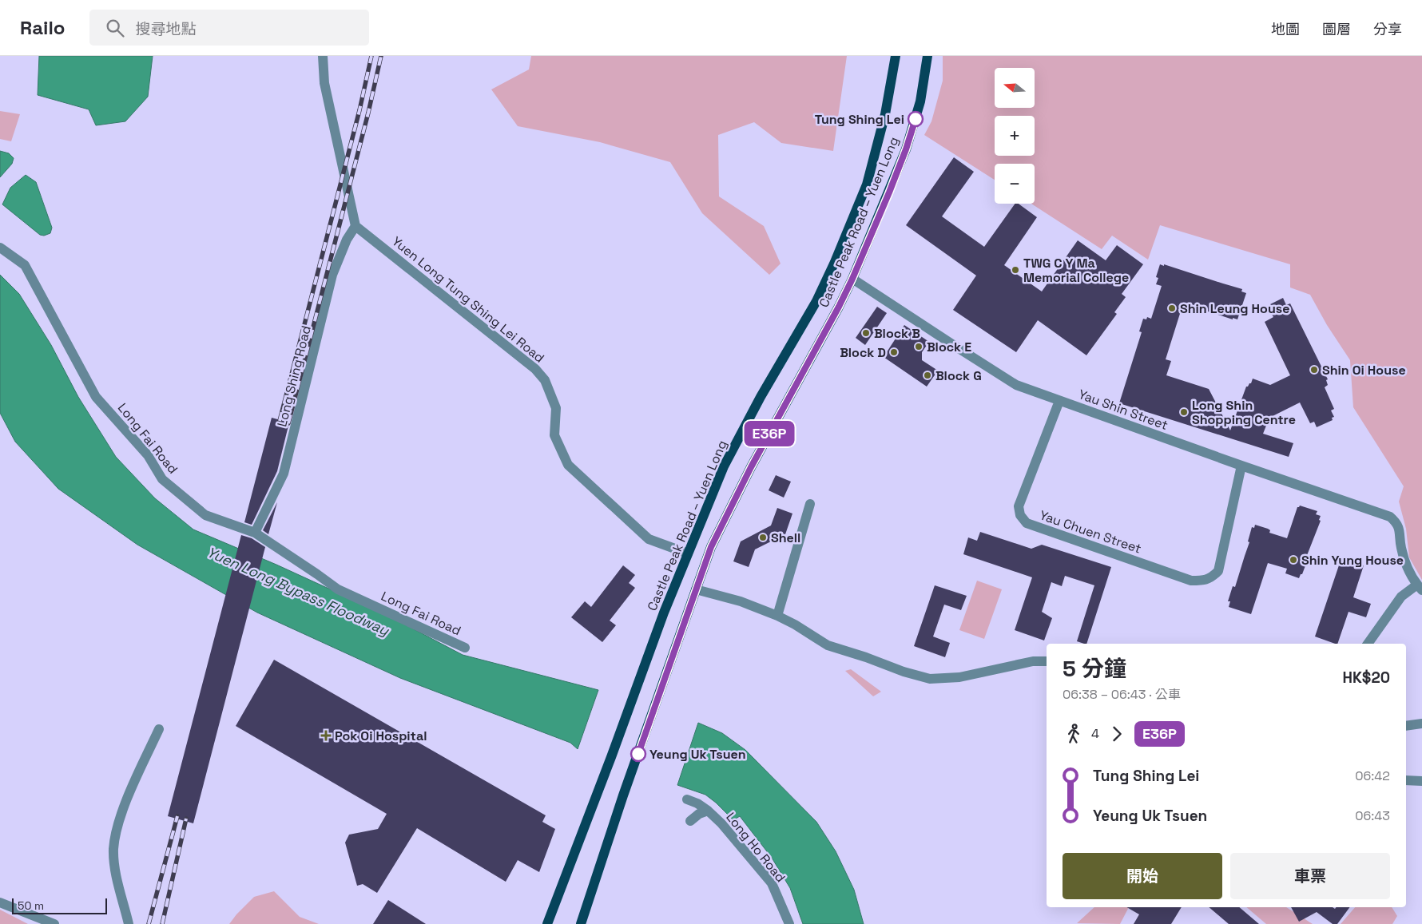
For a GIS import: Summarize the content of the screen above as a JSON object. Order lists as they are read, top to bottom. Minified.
{"streets":{"main road":["Castle Peak Road – Yuen Long"],"street":["Yuen Long Tung Shing Lei Road","Long Shing Road","Yau Shin Street","Long Fai Road","Yau Chuen Street","Long Ho Road"]},"crossings":[["Castle Peak Road – Yuen Long","Yuen Long Tung Shing Lei Road"],["Castle Peak Road – Yuen Long","Yau Shin Street"],["Yuen Long Tung Shing Lei Road","Long Shing Road"],["Long Shing Road","Long Fai Road"],["Yau Shin Street","Yau Chuen Street"]],"water":["Yuen Long Bypass Floodway"],"places":{"other":["Tung Shing Lei","TWG C Y Ma Memorial College","Shin Leung House","Block B","Block E","Block D","Shin Oi House","Block G","Long Shin Shopping Centre","Shell","Shin Yung House","Yeung Uk Tsuen"],"health":["Pok Oi Hospital"]},"lines":["bus line E36P"],"scale_bar":"50 m","north":"left","page":{"header":"Railo","search":"搜尋地點","nav":["地圖","圖層","分享"],"on_map":"E36P","map_buttons":["+","−"],"heading":["5 分鐘","06:38 – 06:43 · 公車","HK$20"],"legs":["4","E36P"],"list":[{"name":"Tung Shing Lei","value":"06:42"},{"name":"Yeung Uk Tsuen","value":"06:43"}],"buttons":["開始","車票"],"scale":"50 m"}}
